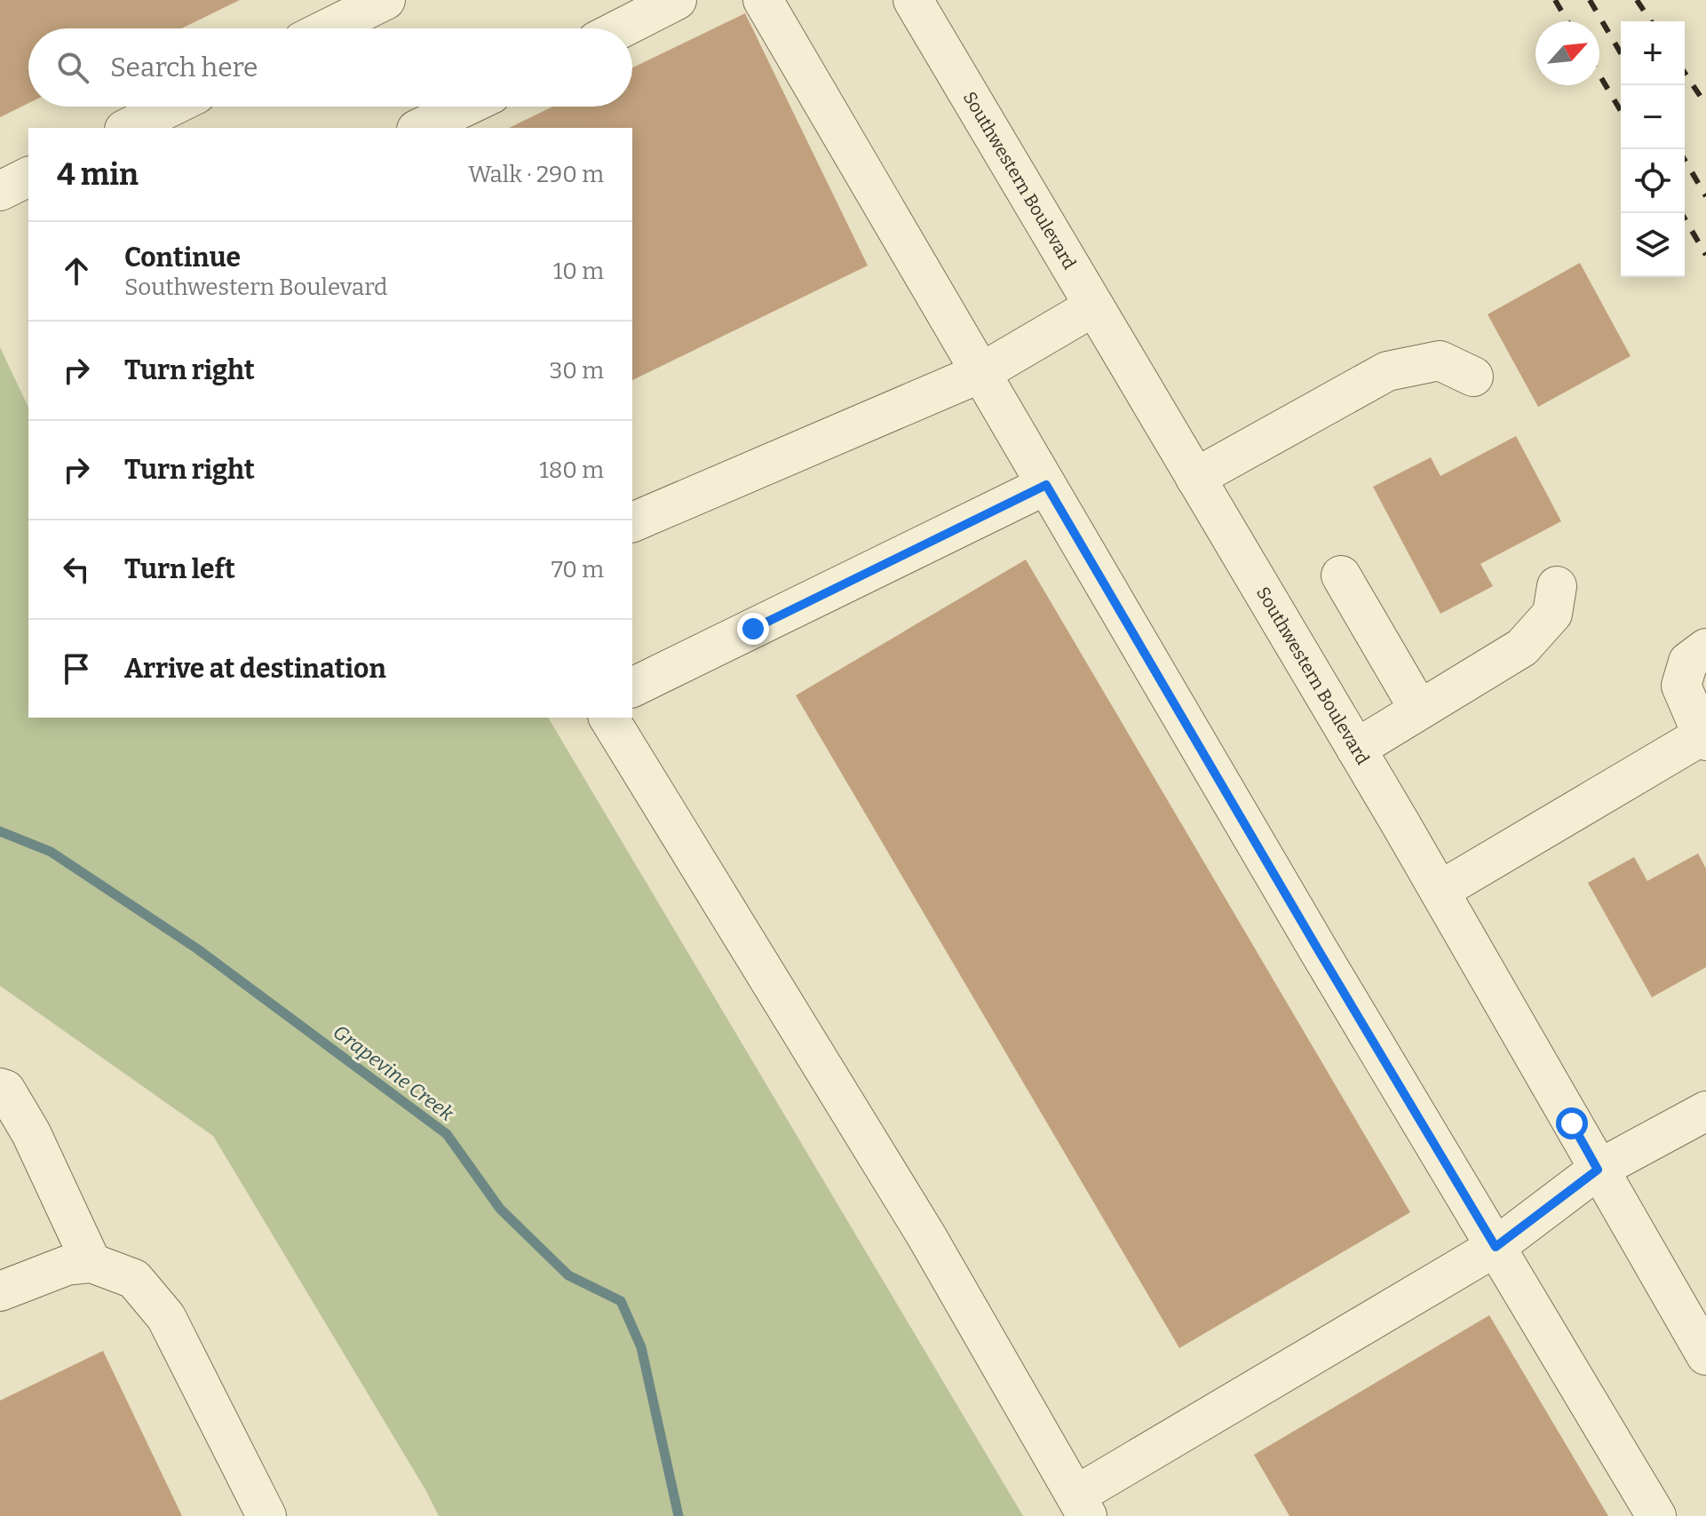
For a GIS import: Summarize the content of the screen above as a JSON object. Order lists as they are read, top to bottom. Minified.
{"streets":{"street":["Southwestern Boulevard"]},"water":["Grapevine Creek"],"north":"top right","page":{"map_buttons":["+","−"],"search":"Search here","heading":["4 min","Walk · 290 m"],"list":[["Continue","Southwestern Boulevard","10 m"],["Turn right","30 m"],["Turn right","180 m"],["Turn left","70 m"],"Arrive at destination"]}}
